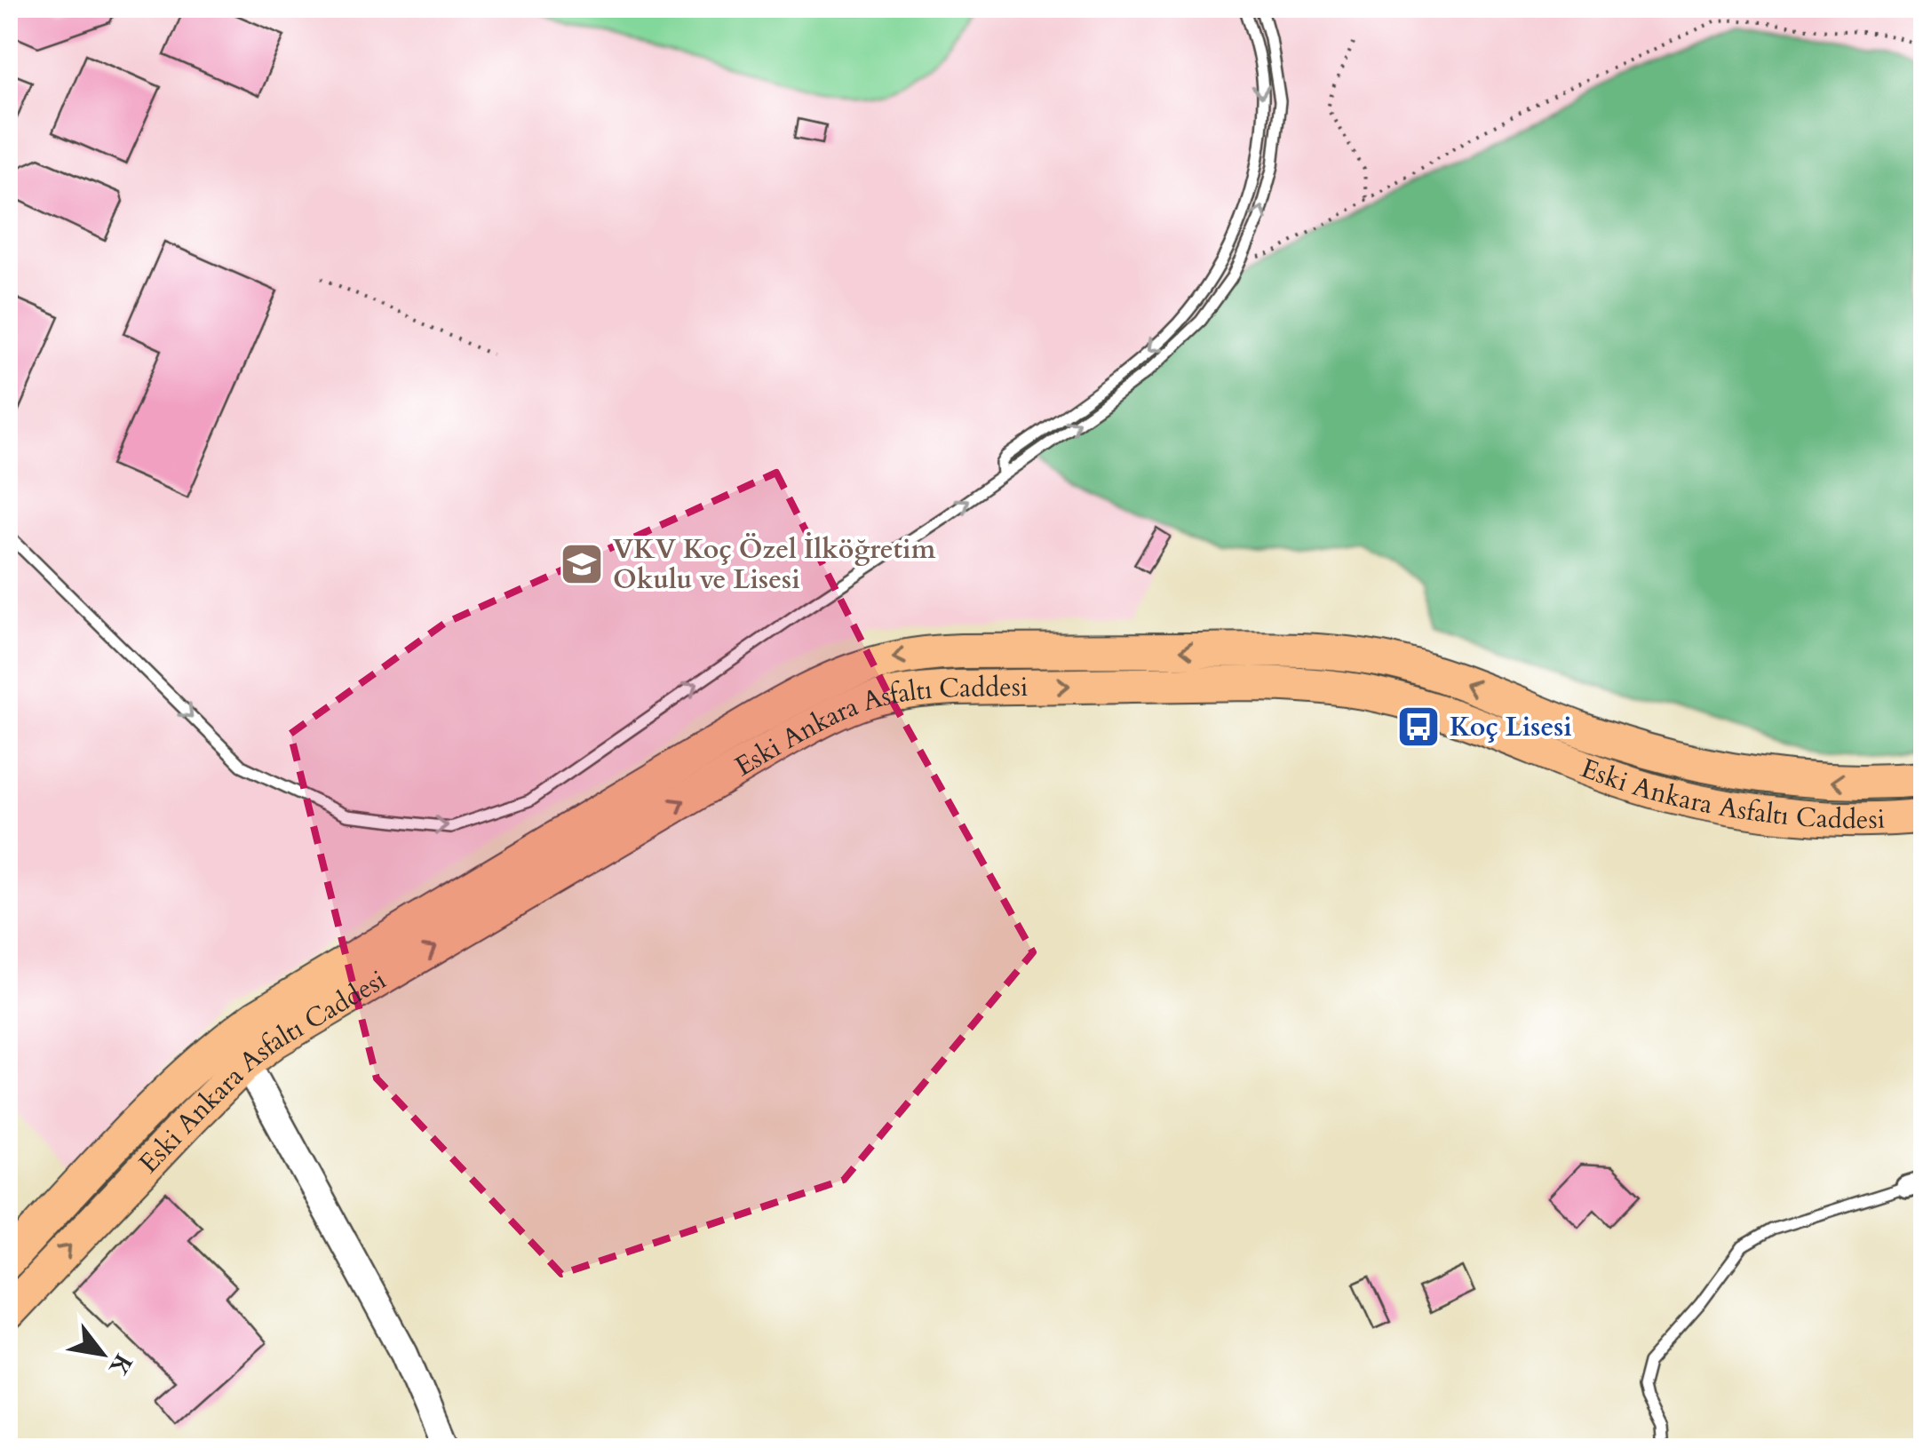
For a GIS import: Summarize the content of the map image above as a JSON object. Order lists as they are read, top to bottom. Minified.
{"streets":{"main road":["Eski Ankara Asfaltı Caddesi"]},"places":{"school or university":["VKV Koç Özel İlköğretim Okulu ve Lisesi"],"bus stop":["Koç Lisesi"]},"north":"bottom right"}
